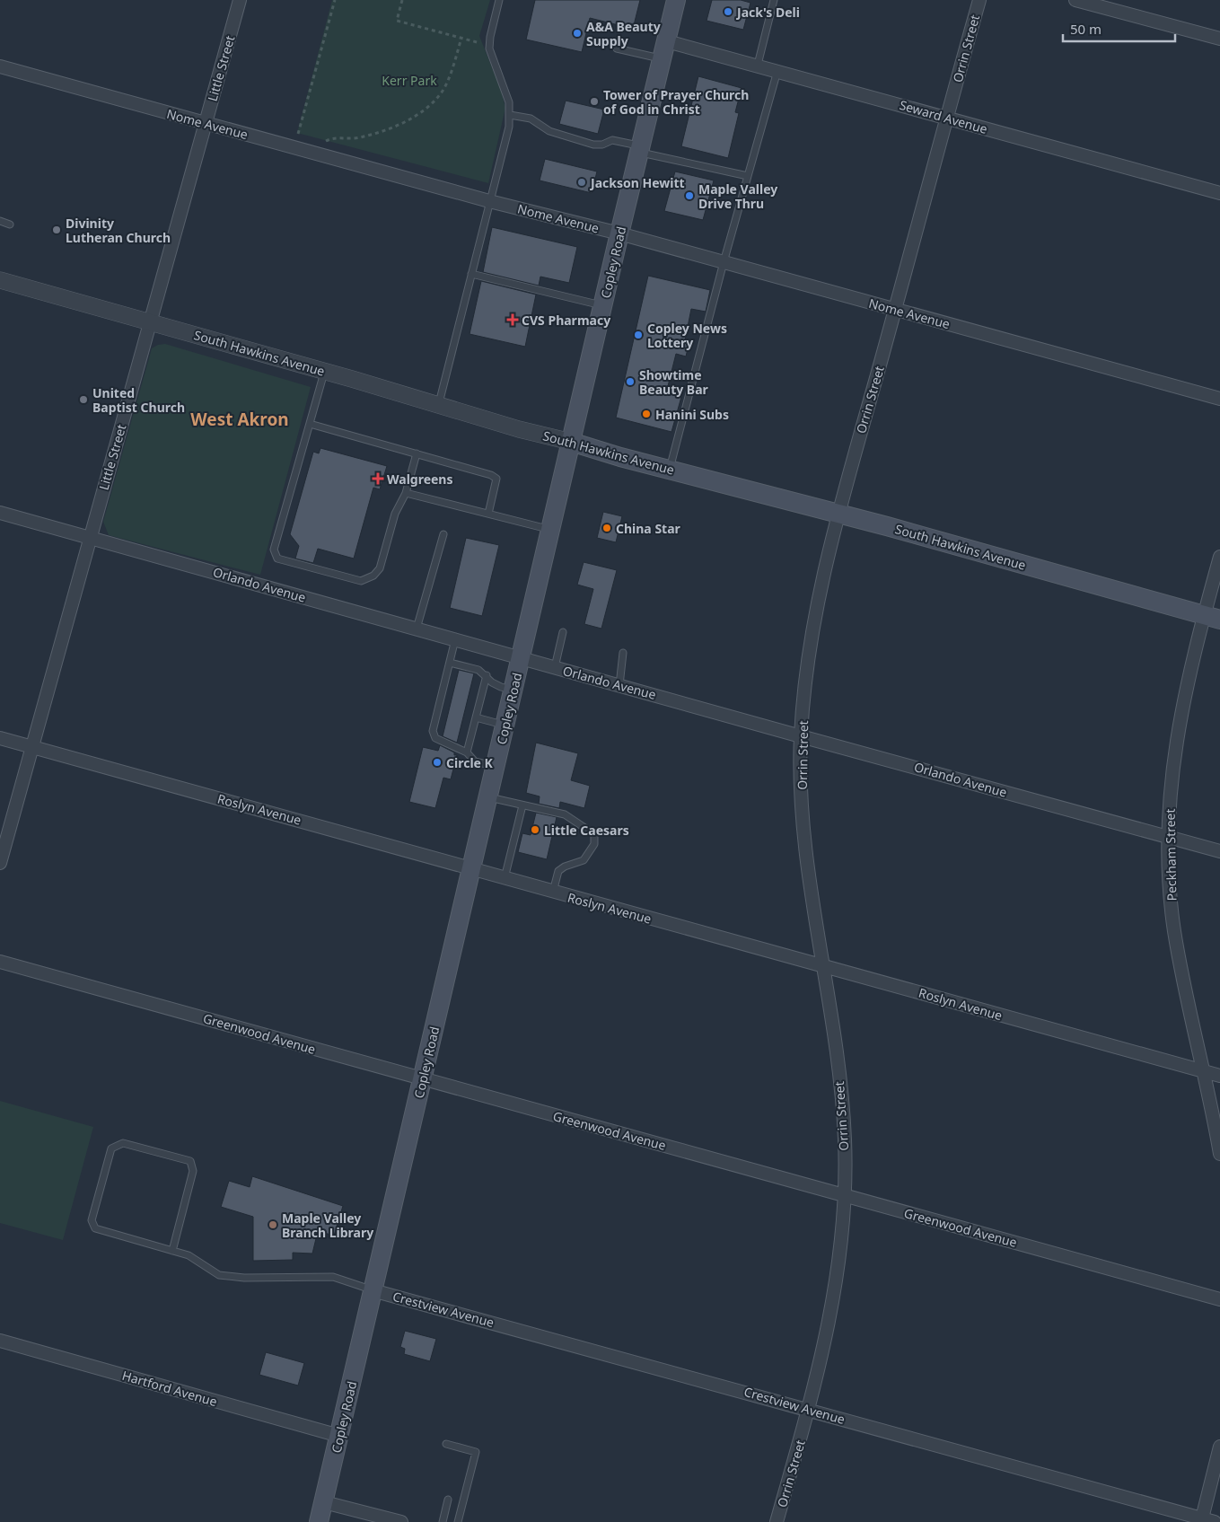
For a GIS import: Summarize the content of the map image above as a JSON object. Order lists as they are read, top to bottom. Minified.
{"streets":{"main road":["Copley Road","South Hawkins Avenue"],"street":["Orrin Street","Little Street","Seward Avenue","Nome Avenue","Orlando Avenue","Roslyn Avenue","Peckham Street","Greenwood Avenue","Crestview Avenue","Hartford Avenue"]},"crossings":[["Orrin Street","Seward Avenue"],["Orrin Street","Nome Avenue"],["Orrin Street","South Hawkins Avenue"],["Orrin Street","Orlando Avenue"],["Orrin Street","Roslyn Avenue"],["Orrin Street","Greenwood Avenue"],["Orrin Street","Crestview Avenue"],["Little Street","Nome Avenue"],["Little Street","South Hawkins Avenue"],["Little Street","Orlando Avenue"],["Little Street","Roslyn Avenue"],["Seward Avenue","Copley Road"],["Nome Avenue","Copley Road"],["Copley Road","South Hawkins Avenue"],["Copley Road","Orlando Avenue"],["Copley Road","Roslyn Avenue"],["Copley Road","Greenwood Avenue"],["Copley Road","Crestview Avenue"],["Copley Road","Hartford Avenue"],["South Hawkins Avenue","Peckham Street"],["Orlando Avenue","Peckham Street"],["Roslyn Avenue","Peckham Street"]],"districts":["West Akron"],"parks":["Kerr Park"],"places":{"other":["Jack's Deli","A&A Beauty Supply","Tower of Prayer Church of God in Christ","Jackson Hewitt","Maple Valley Drive Thru","Divinity Lutheran Church","Copley News Lottery","Showtime Beauty Bar","United Baptist Church","Hanini Subs","China Star","Circle K","Little Caesars","Maple Valley Branch Library"],"health":["CVS Pharmacy","Walgreens"]},"scale_bar":"50 m"}
